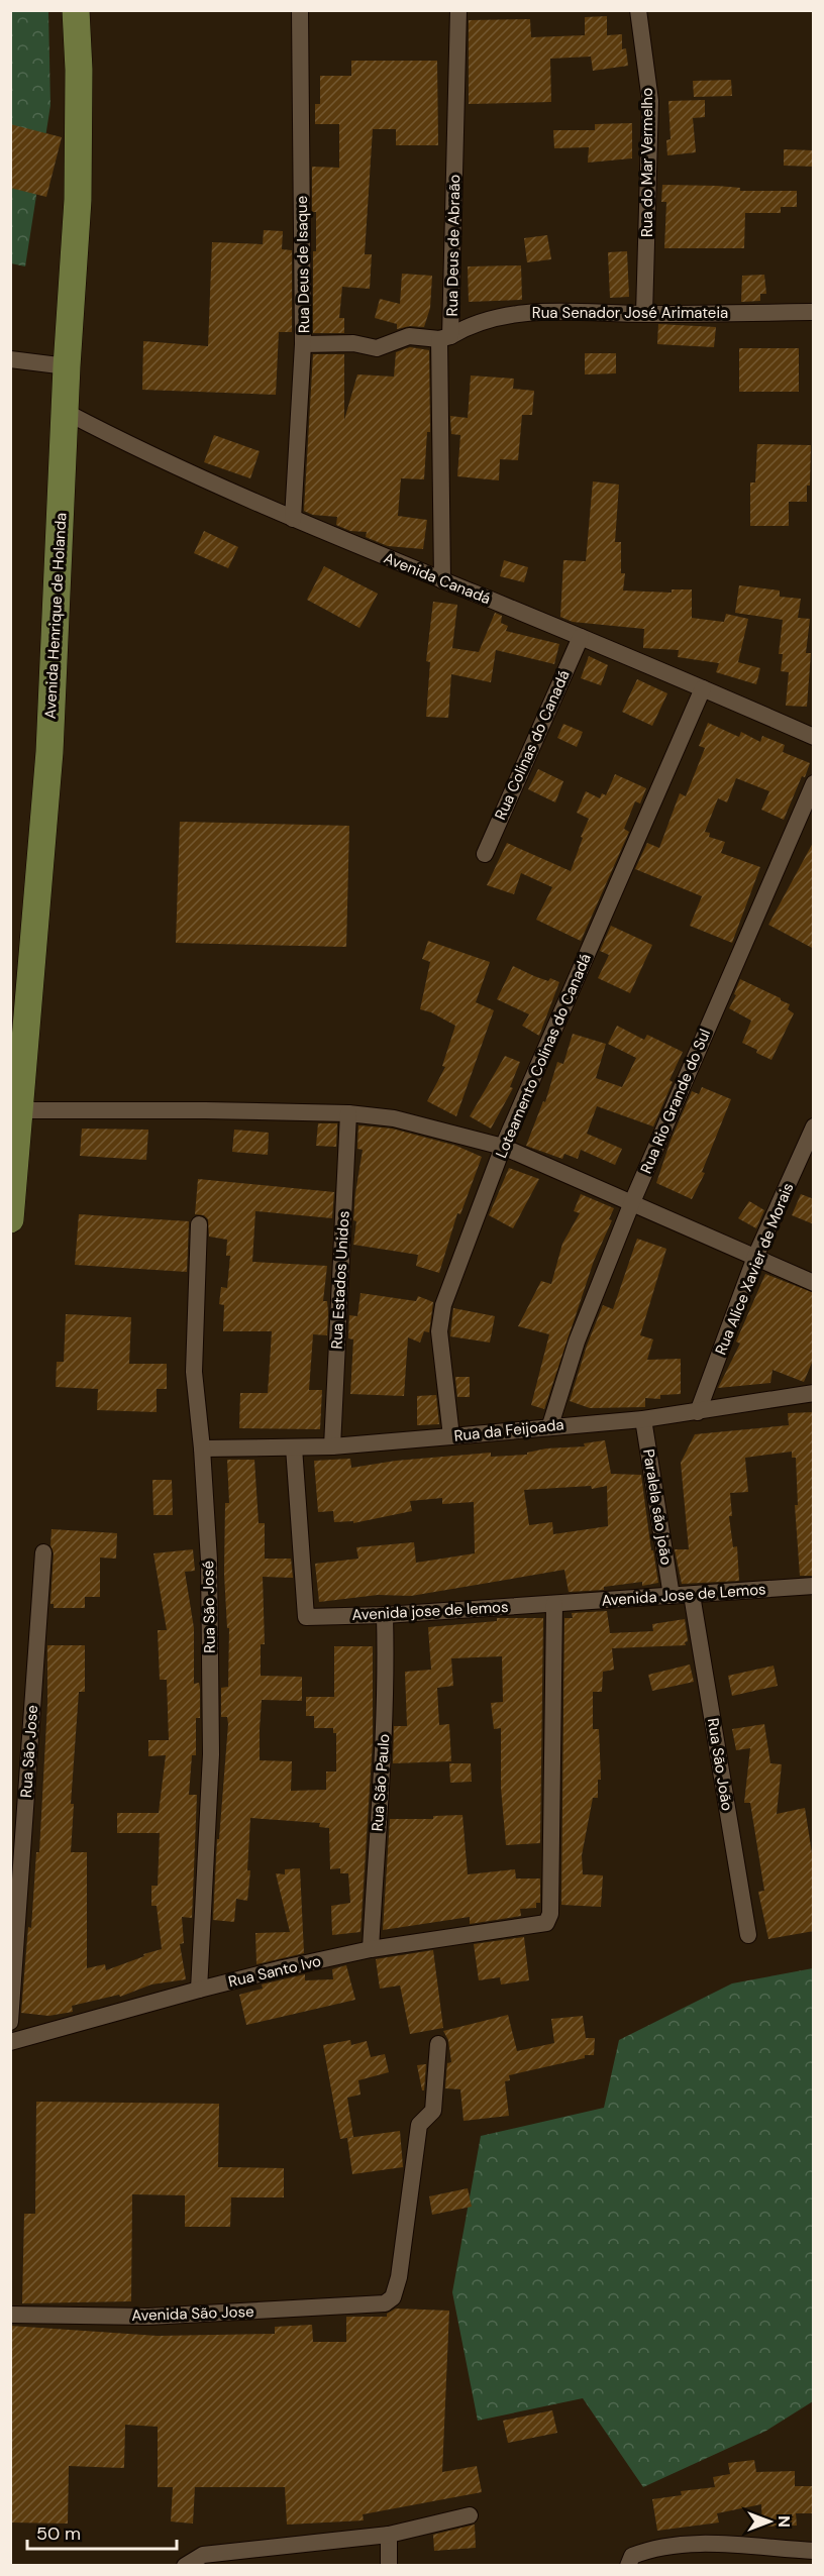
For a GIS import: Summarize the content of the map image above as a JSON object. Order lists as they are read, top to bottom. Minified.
{"streets":{"main road":["Avenida Henrique de Holanda"],"street":["Rua do Mar Vermelho","Rua Deus de Abraão","Rua Deus de Isaque","Rua Senador José Arimateia","Avenida Canadá","Rua Colinas do Canadá","Loteamento Colinas do Canadá","Rua Rio Grande do Sul","Rua Alice Xavier de Morais","Rua Estados Unidos","Rua da Feijoada","Paralela são joão","Avenida Jose de Lemos","Rua São José","Avenida jose de lemos","Rua São Jose","Rua São João","Rua São Paulo","Rua Santo Ivo","Avenida São Jose"]},"crossings":[["Rua do Mar Vermelho","Rua Senador José Arimateia"],["Rua Deus de Abraão","Rua Senador José Arimateia"],["Rua Deus de Abraão","Avenida Canadá"],["Rua Deus de Isaque","Avenida Canadá"],["Avenida Canadá","Avenida Henrique de Holanda"],["Avenida Canadá","Rua Colinas do Canadá"],["Avenida Canadá","Loteamento Colinas do Canadá"],["Loteamento Colinas do Canadá","Rua da Feijoada"],["Rua Rio Grande do Sul","Rua da Feijoada"],["Rua Alice Xavier de Morais","Rua da Feijoada"],["Rua Estados Unidos","Rua da Feijoada"],["Rua da Feijoada","Paralela são joão"],["Rua da Feijoada","Rua São José"],["Rua da Feijoada","Avenida jose de lemos"],["Paralela são joão","Avenida Jose de Lemos"],["Avenida Jose de Lemos","Avenida jose de lemos"],["Avenida Jose de Lemos","Rua São João"],["Avenida Jose de Lemos","Rua Santo Ivo"],["Rua São José","Rua Santo Ivo"],["Avenida jose de lemos","Rua São Paulo"],["Avenida jose de lemos","Rua Santo Ivo"],["Rua São Paulo","Rua Santo Ivo"]],"scale_bar":"50 m","north":"right"}
